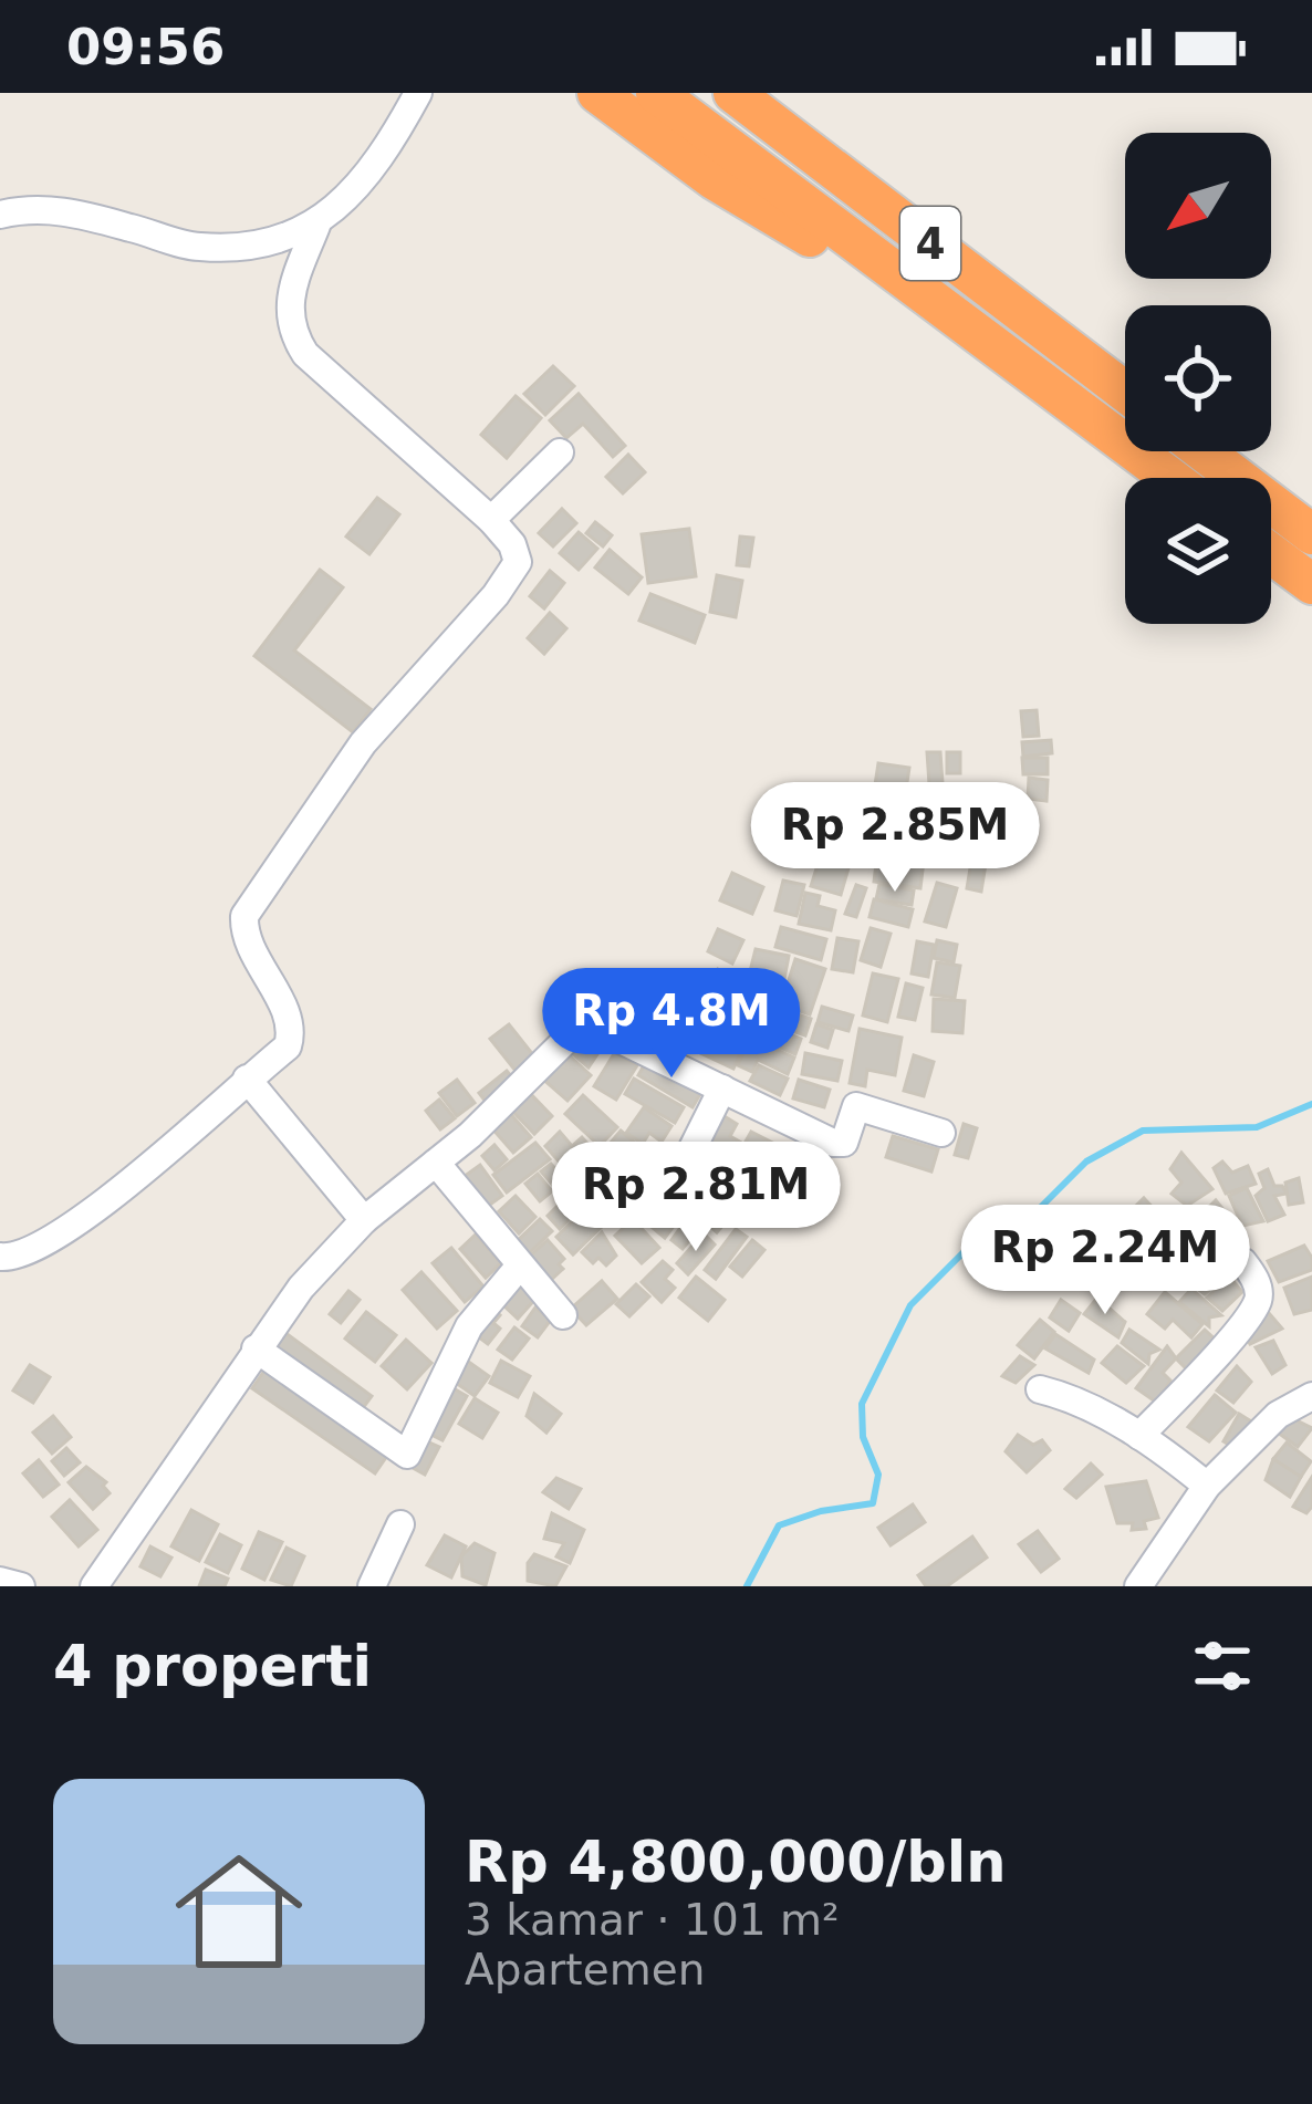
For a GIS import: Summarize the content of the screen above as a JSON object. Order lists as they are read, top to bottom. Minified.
{"streets":{"highway":["4"]},"north":"bottom left","page":{"status":"09:56","price":["Rp 2.85M","Rp 4.8M","Rp 2.81M","Rp 2.24M"],"heading":"4 properti","list":[{"name":"Rp 4,800,000/bln","note":"3 kamar · 101 m² · Apartemen"}]}}
